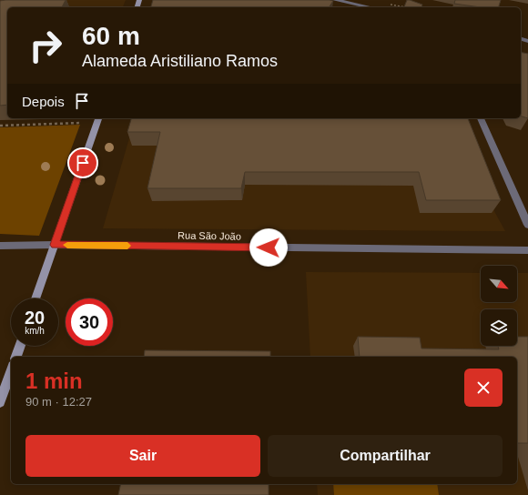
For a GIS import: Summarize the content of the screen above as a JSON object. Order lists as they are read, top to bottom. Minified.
{"streets":{"street":["Rua São João"]},"north":"bottom right","page":{"turn":["60 m","Alameda Aristiliano Ramos"],"then":"Depois","speed":"20 km/h","limit":"30","heading":["1 min","90 m · 12:27"],"buttons":["Sair","Compartilhar"]}}
